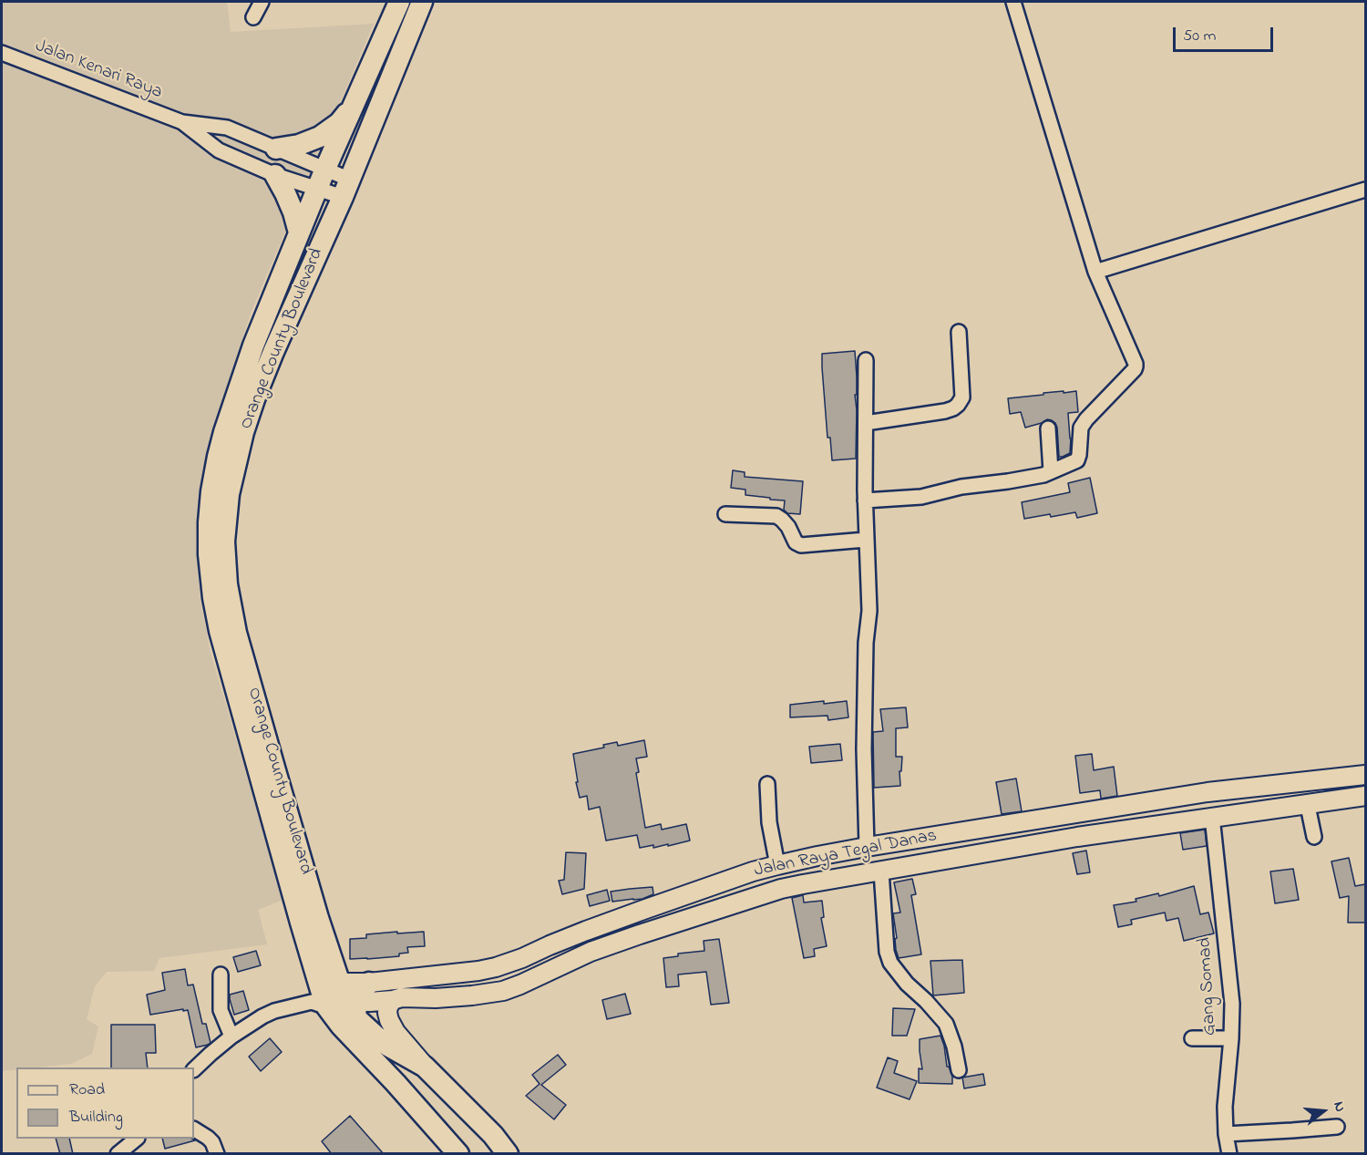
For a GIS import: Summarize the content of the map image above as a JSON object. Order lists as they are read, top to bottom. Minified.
{"streets":{"main road":["Orange County Boulevard"],"street":["Jalan Kenari Raya","Jalan Raya Tegal Danas","Gang Somad"]},"crossings":[["Jalan Kenari Raya","Orange County Boulevard"],["Orange County Boulevard","Jalan Raya Tegal Danas"],["Jalan Raya Tegal Danas","Gang Somad"]],"legend":["Road","Building"],"scale_bar":"50 m","north":"right"}
